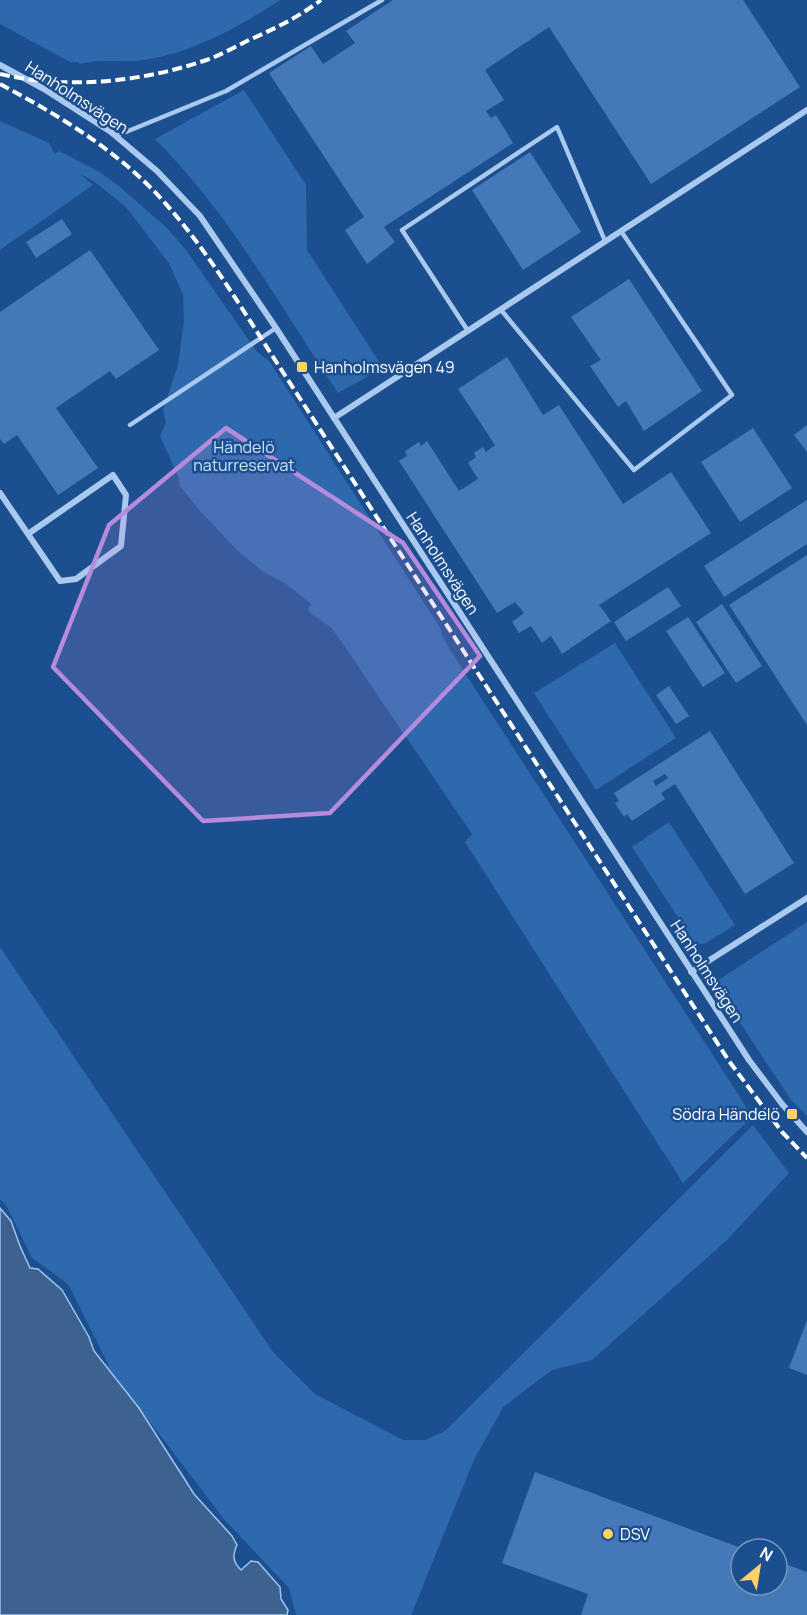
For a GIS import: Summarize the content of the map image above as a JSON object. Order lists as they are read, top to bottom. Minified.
{"streets":{"street":["Hanholmsvägen"]},"parks":["Händelö naturreservat"],"places":{"transit":["Hanholmsvägen 49","Södra Händelö"],"other":["DSV"]},"north":"top right"}
